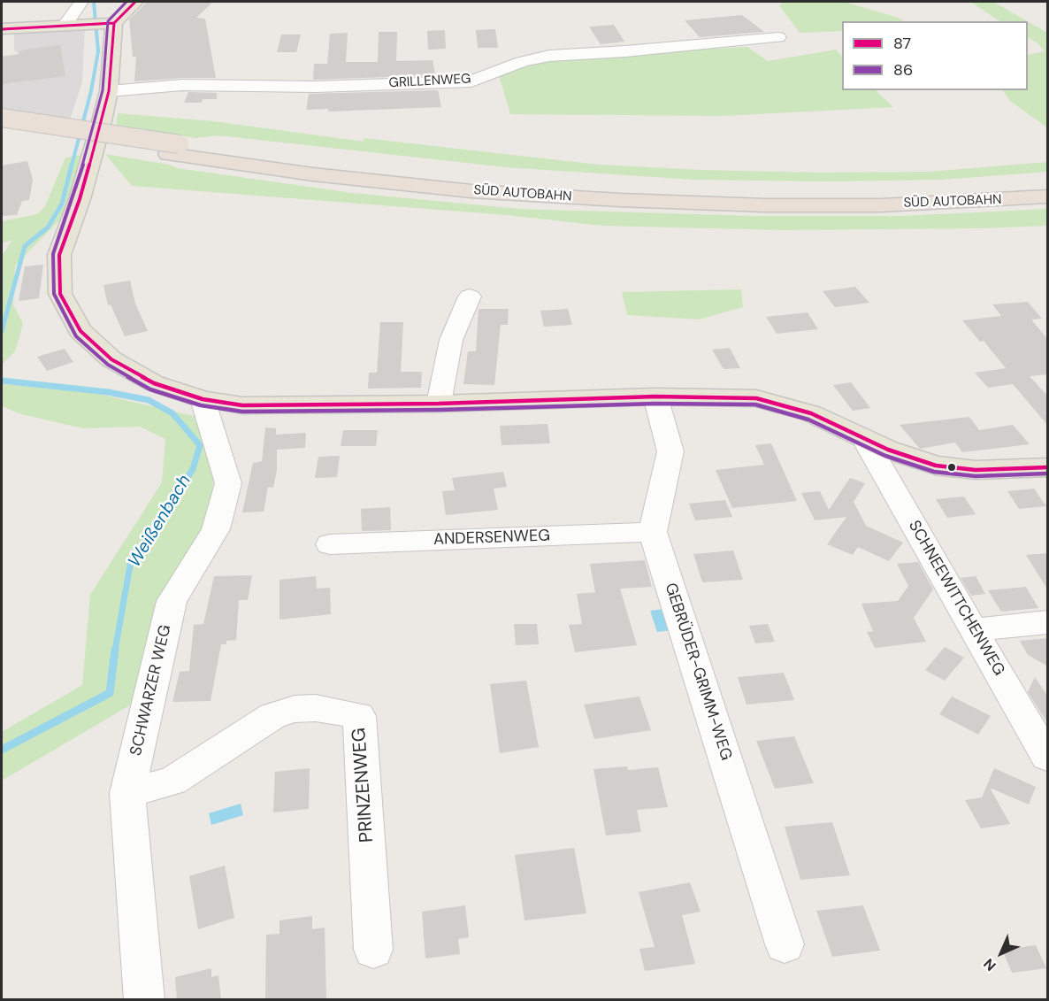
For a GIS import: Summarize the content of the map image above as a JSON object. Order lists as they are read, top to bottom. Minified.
{"streets":{"highway":["SÜD AUTOBAHN"],"street":["GRILLENWEG","ANDERSENWEG","SCHNEEWITTCHENWEG","GEBRÜDER-GRIMM-WEG","SCHWARZER WEG","PRINZENWEG"]},"crossings":[["ANDERSENWEG","GEBRÜDER-GRIMM-WEG"],["SCHWARZER WEG","PRINZENWEG"]],"water":["Weißenbach"],"lines":["transit line 87","transit line 86"],"legend":["87","86"],"north":"bottom left"}
